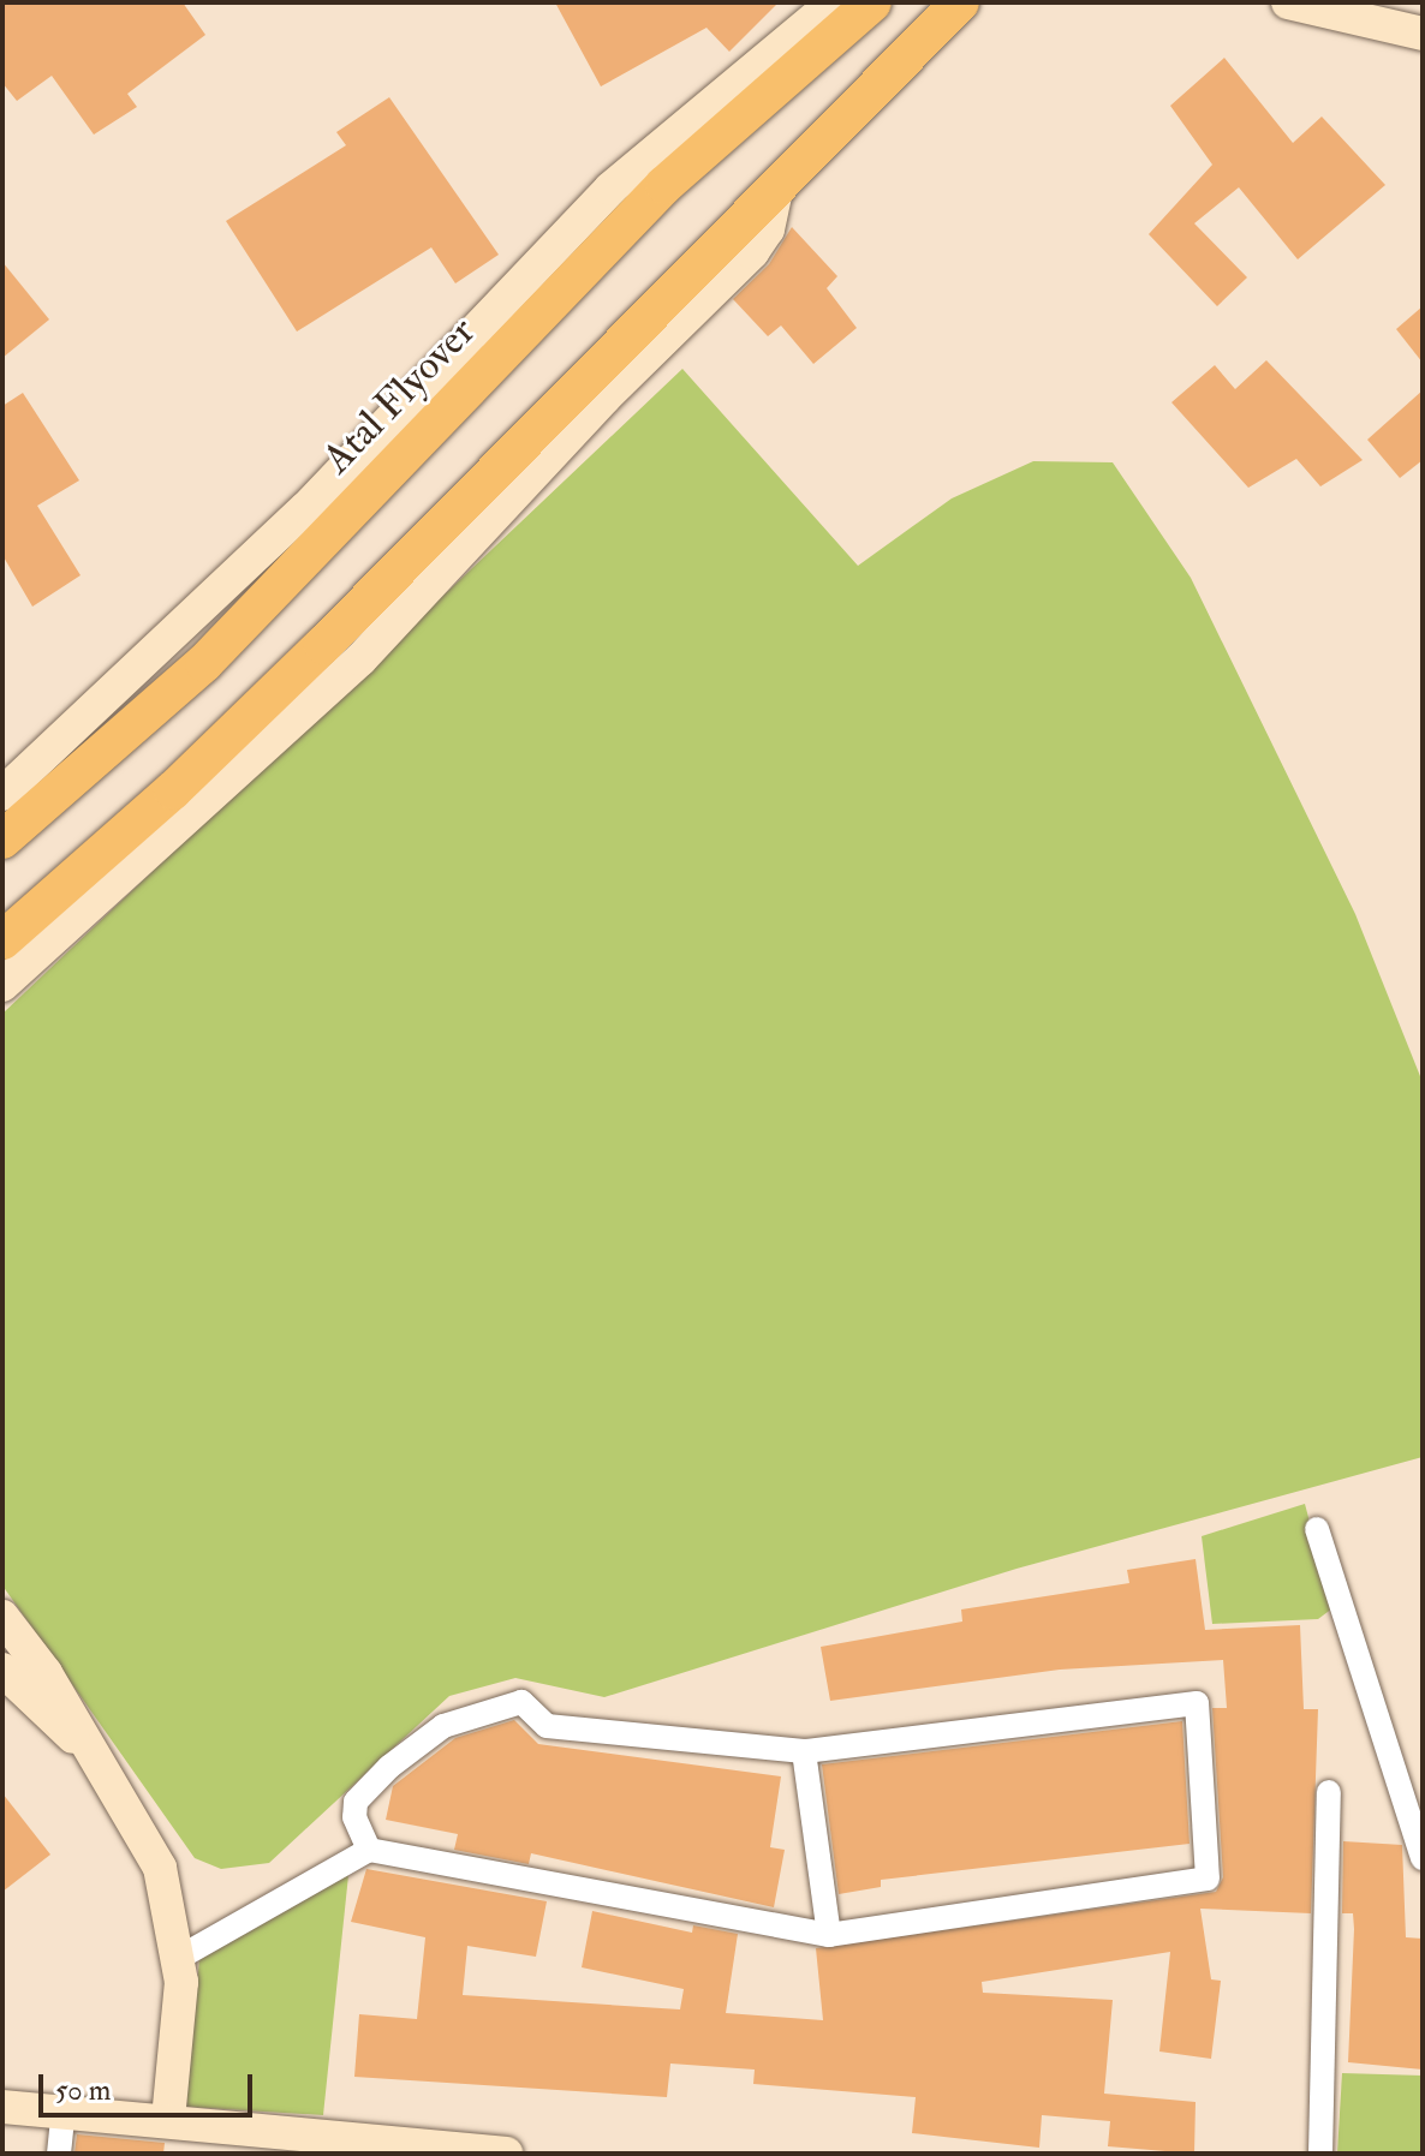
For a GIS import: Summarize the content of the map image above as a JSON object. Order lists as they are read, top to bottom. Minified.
{"streets":{"main road":["Atal Flyover"]},"scale_bar":"50 m"}
